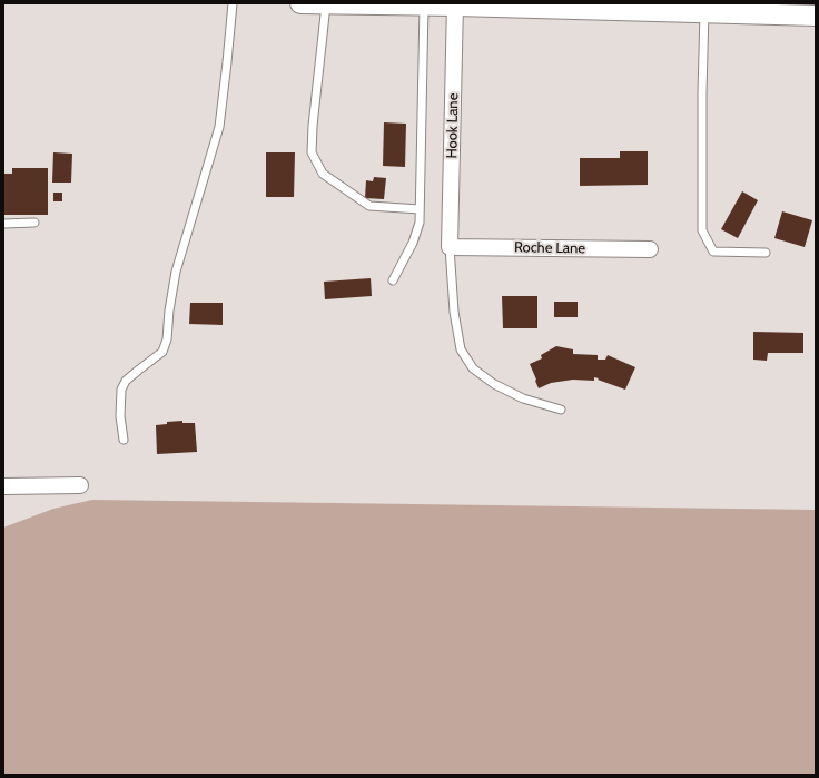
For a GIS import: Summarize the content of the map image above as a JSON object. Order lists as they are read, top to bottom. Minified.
{"streets":{"street":["Hook Lane","Roche Lane"]},"crossings":[["Hook Lane","Roche Lane"]]}
